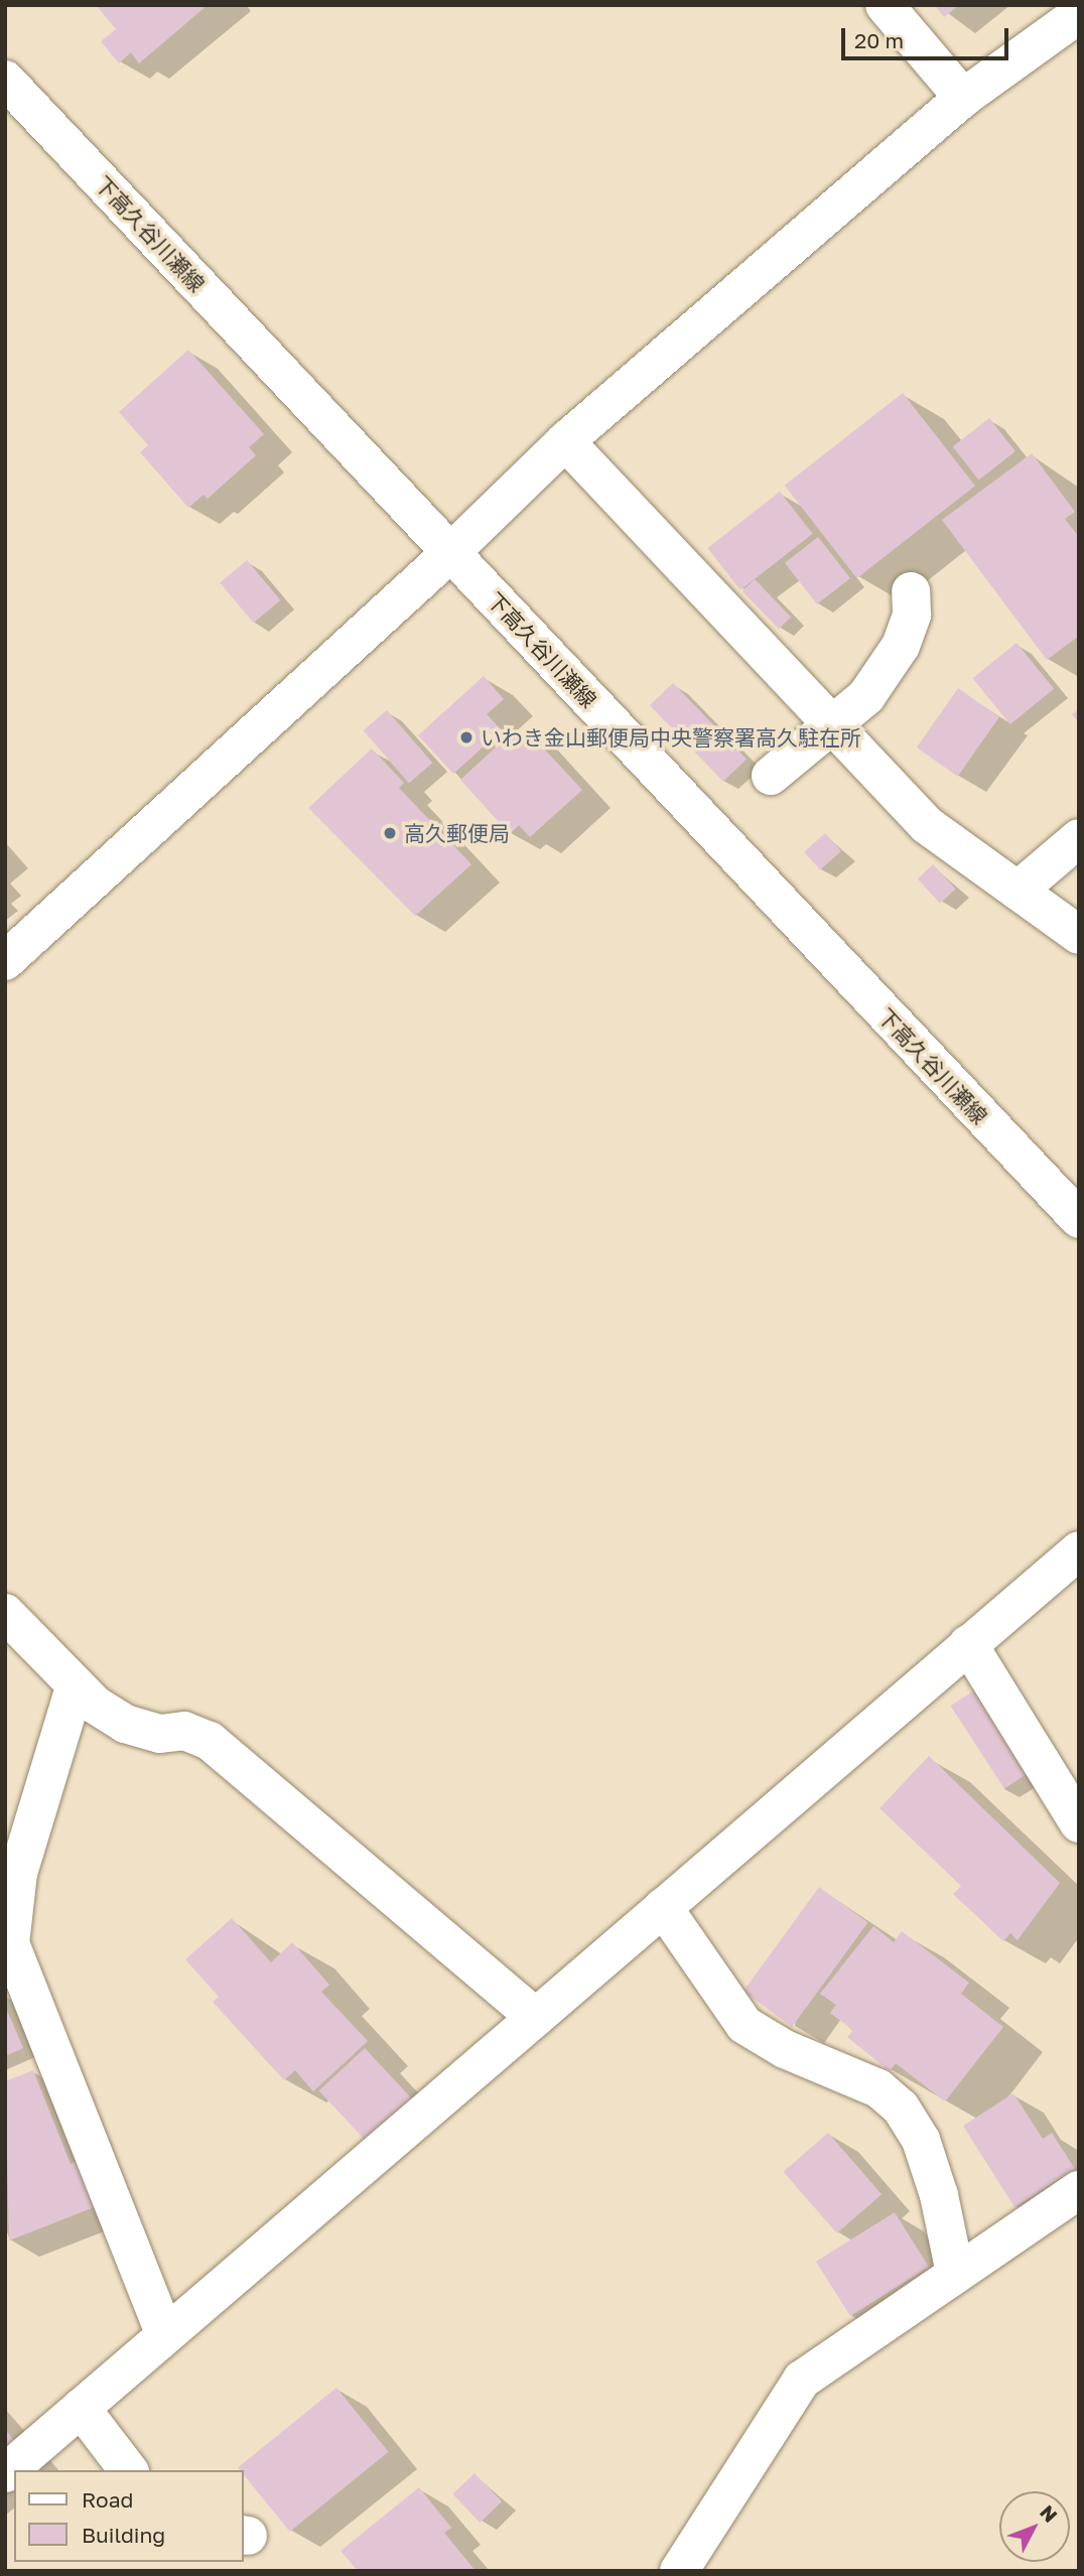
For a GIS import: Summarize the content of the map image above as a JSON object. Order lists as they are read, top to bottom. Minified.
{"streets":{"street":["下高久谷川瀬線"]},"places":["いわき金山郵便局中央警察署高久駐在所","高久郵便局"],"legend":["Road","Building"],"scale_bar":"20 m","north":"top right"}
